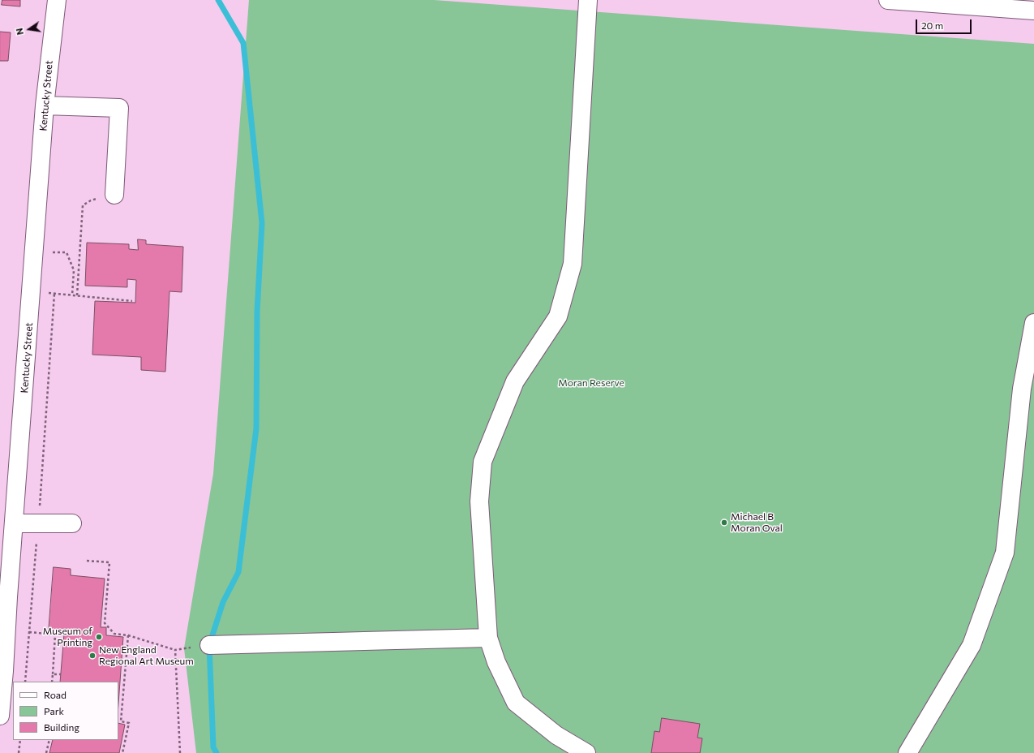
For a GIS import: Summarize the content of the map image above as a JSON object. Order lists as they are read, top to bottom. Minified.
{"streets":{"street":["Kentucky Street"]},"parks":["Moran Reserve"],"places":["Michael B Moran Oval","Museum of Printing","New England Regional Art Museum"],"legend":["Road","Park","Building"],"scale_bar":"20 m","north":"left"}
